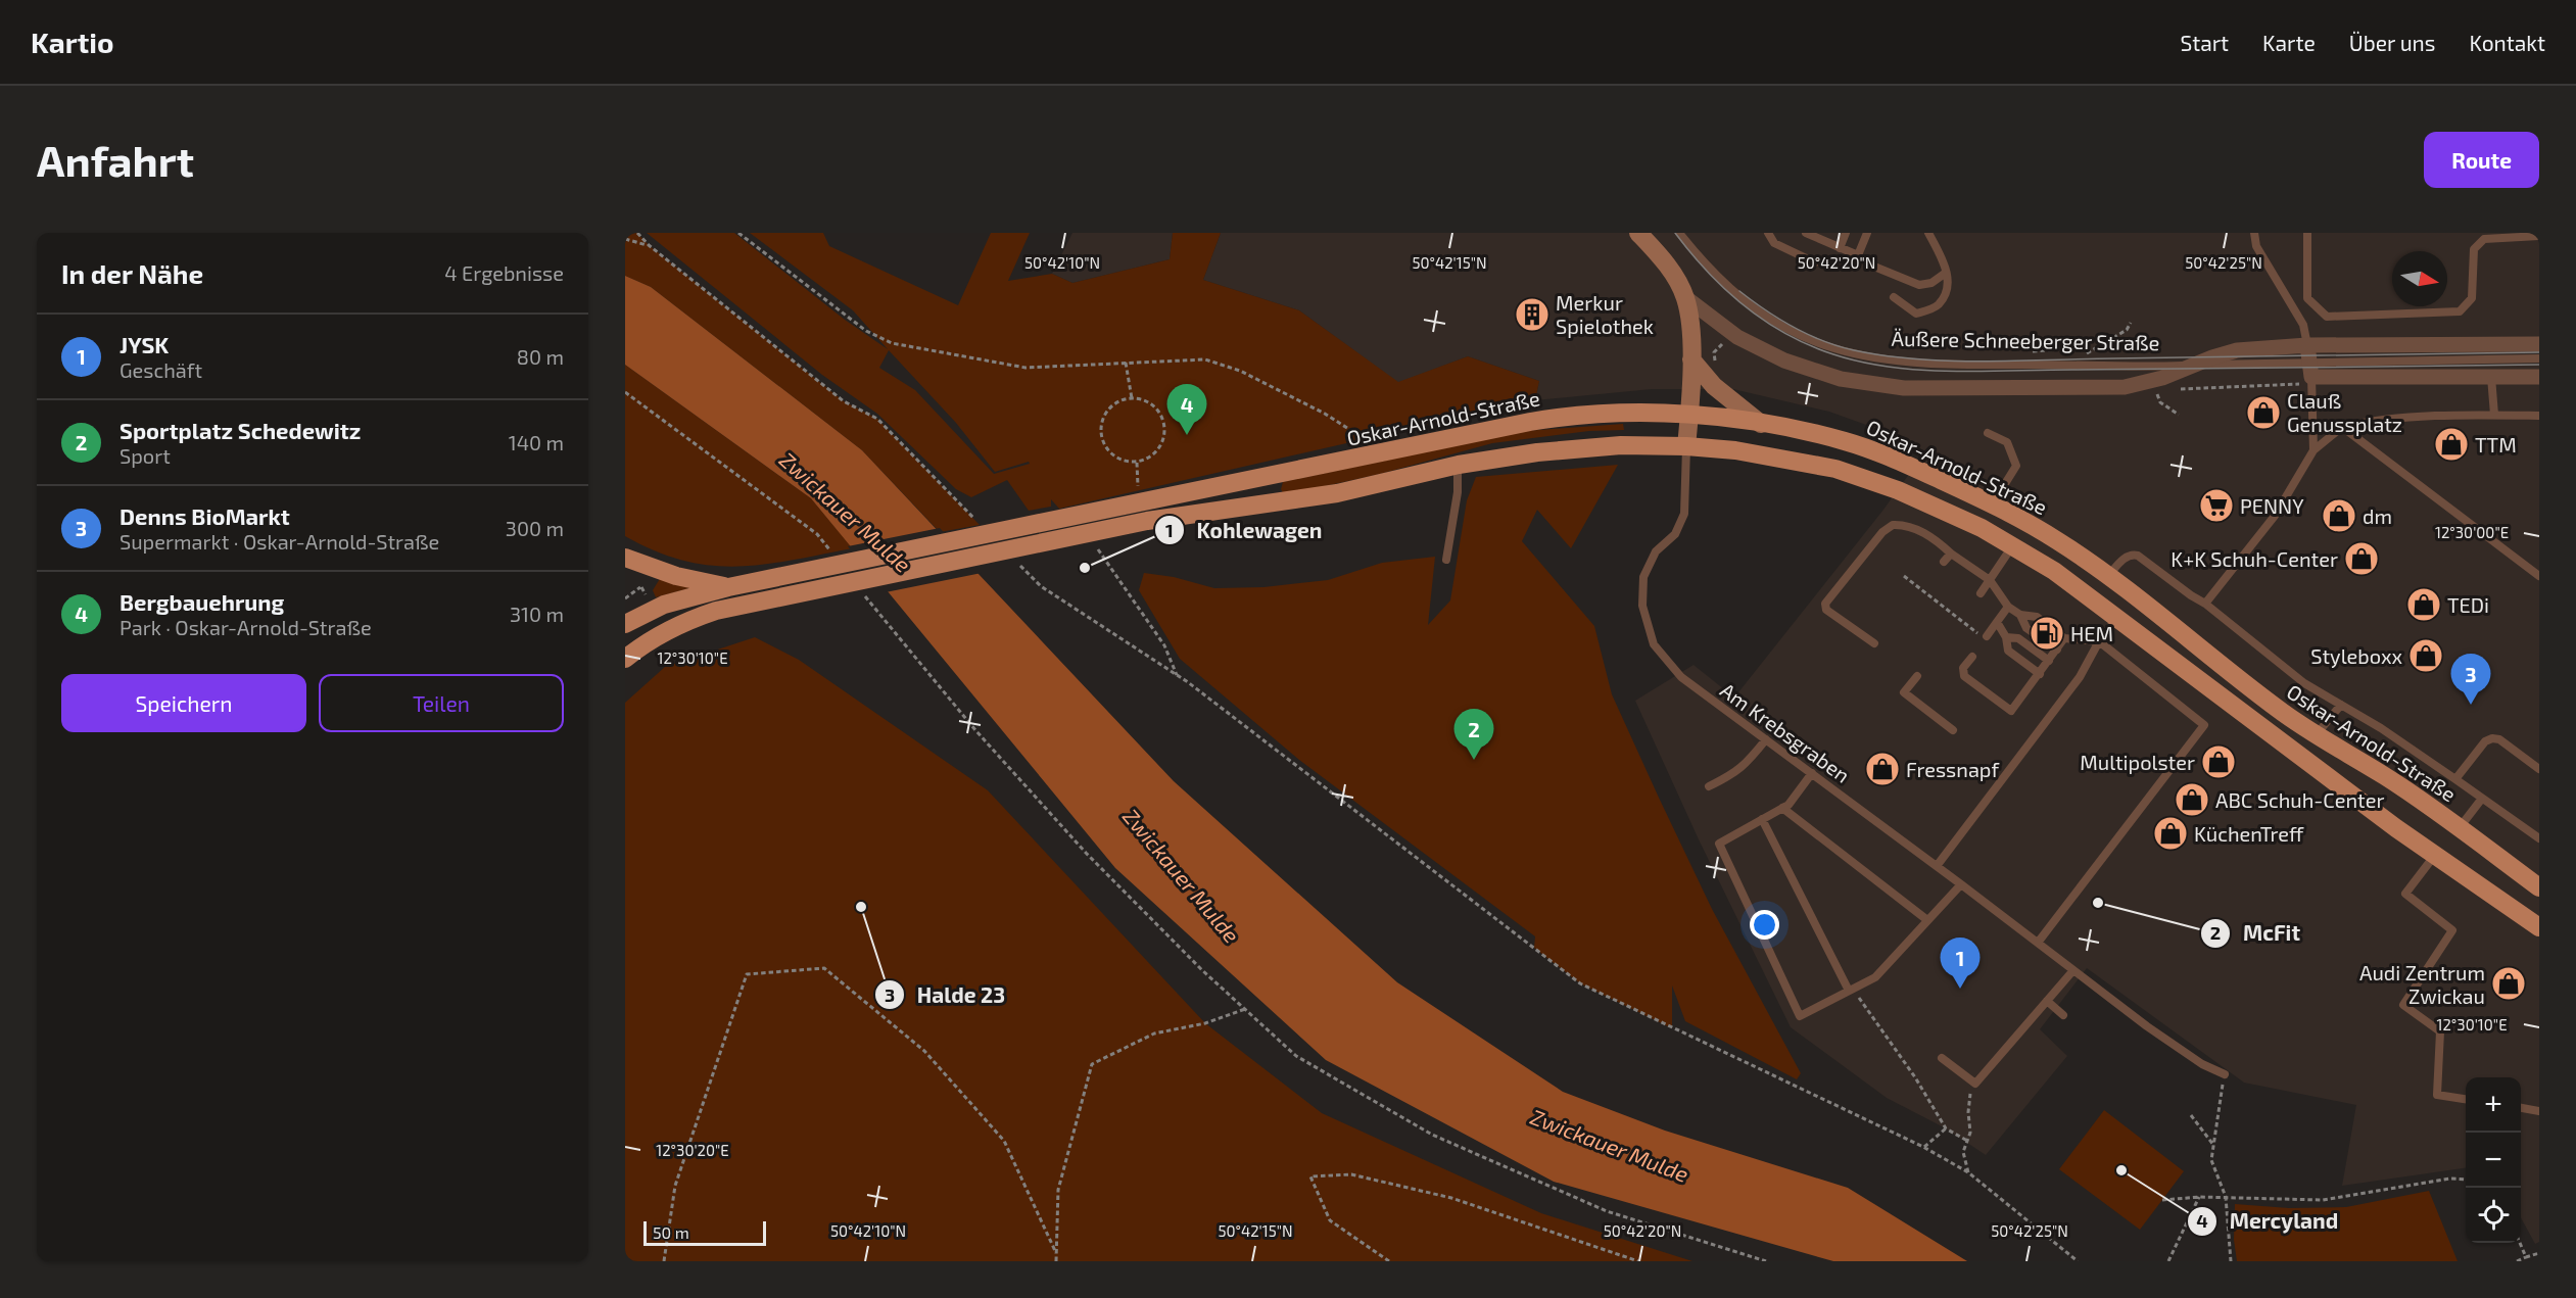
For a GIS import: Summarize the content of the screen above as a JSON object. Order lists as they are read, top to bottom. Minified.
{"streets":{"main road":["Äußere Schneeberger Straße","Oskar-Arnold-Straße"],"lane":["Am Krebsgraben"]},"crossings":[["Äußere Schneeberger Straße","Oskar-Arnold-Straße"],["Äußere Schneeberger Straße","Am Krebsgraben"]],"water":["Zwickauer Mulde"],"places":{"building":["Merkur Spielothek"],"shop":["Clauß Genussplatz","TTM","dm","K+K Schuh-Center","TEDi","Styleboxx","Multipolster","Fressnapf","ABC Schuh-Center","KüchenTreff","Audi Zentrum Zwickau"],"supermarket":["PENNY"],"other":["Kohlewagen","McFit","Halde 23","Mercyland"],"fuel station":["HEM"]},"scale_bar":"50 m","north":"right","page":{"header":"Kartio","nav":["Start","Karte","Über uns","Kontakt"],"buttons":["Route",["Speichern","Teilen"]],"title":"Anfahrt","heading":["In der Nähe","4 Ergebnisse"],"list":[{"mark":"1","name":"JYSK","note":"Geschäft","value":"80 m"},{"mark":"2","name":"Sportplatz Schedewitz","note":"Sport","value":"140 m"},{"mark":"3","name":"Denns BioMarkt","note":"Supermarkt · Oskar-Arnold-Straße","value":"300 m"},{"mark":"4","name":"Bergbauehrung","note":"Park · Oskar-Arnold-Straße","value":"310 m"}],"pins":["4","3","2","1"],"map_buttons":["+","−"],"scale":"50 m"},"coordinates":["50°42'10\"N","50°42'15\"N","50°42'20\"N","50°42'25\"N","12°30'00\"E","12°30'10\"E","12°30'20\"E"]}
